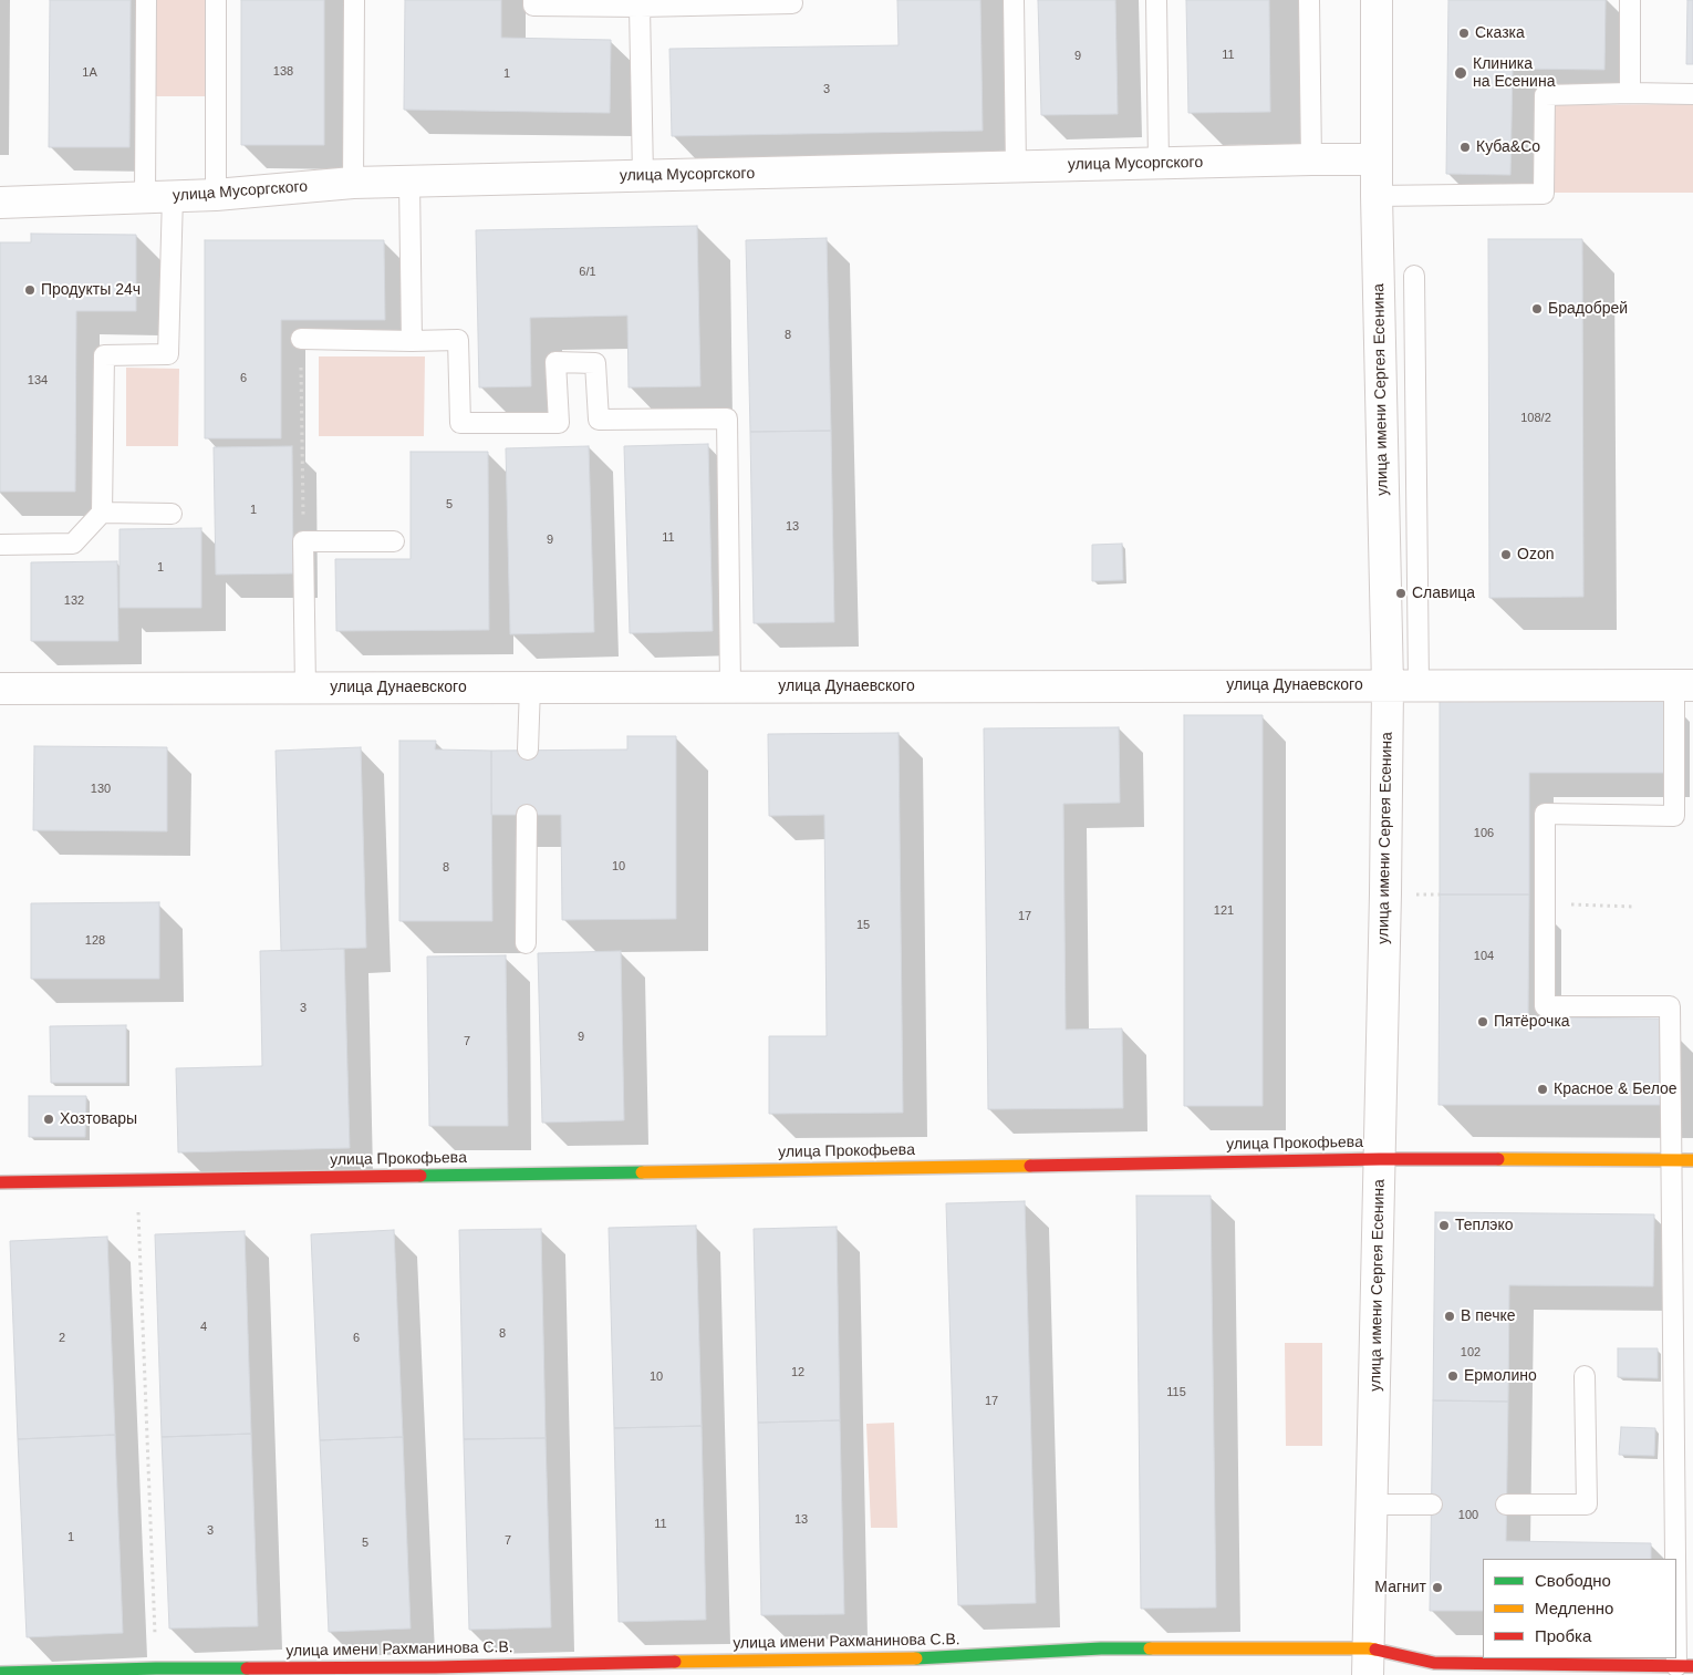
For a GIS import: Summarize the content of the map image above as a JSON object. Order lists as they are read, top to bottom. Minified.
{"streets":{"street":["улица Мусоргского","улица имени Сергея Есенина","улица Дунаевского","улица Прокофьева","улица имени Рахманинова С.В."]},"crossings":[["улица Мусоргского","улица имени Сергея Есенина"],["улица имени Сергея Есенина","улица Дунаевского"],["улица имени Сергея Есенина","улица Прокофьева"],["улица имени Сергея Есенина","улица имени Рахманинова С.В."]],"places":["Сказка","Клиника на Есенина","Куба&Co","Продукты 24ч","Брадобрей","Ozon","Славица","Пятёрочка","Красное & Белое","Хозтовары","Теплэко","В печке","Ермолино","Магнит"],"house_numbers":["11","9","138","1А","1","3","6/1","8","6","134","108/2","5","1","13","11","9","1","132","130","106","10","8","121","17","15","128","104","3","9","7","4","8","2","6","102","12","10","115","17","100","13","11","3","1","7","5"],"legend":["Свободно","Медленно","Пробка"]}
